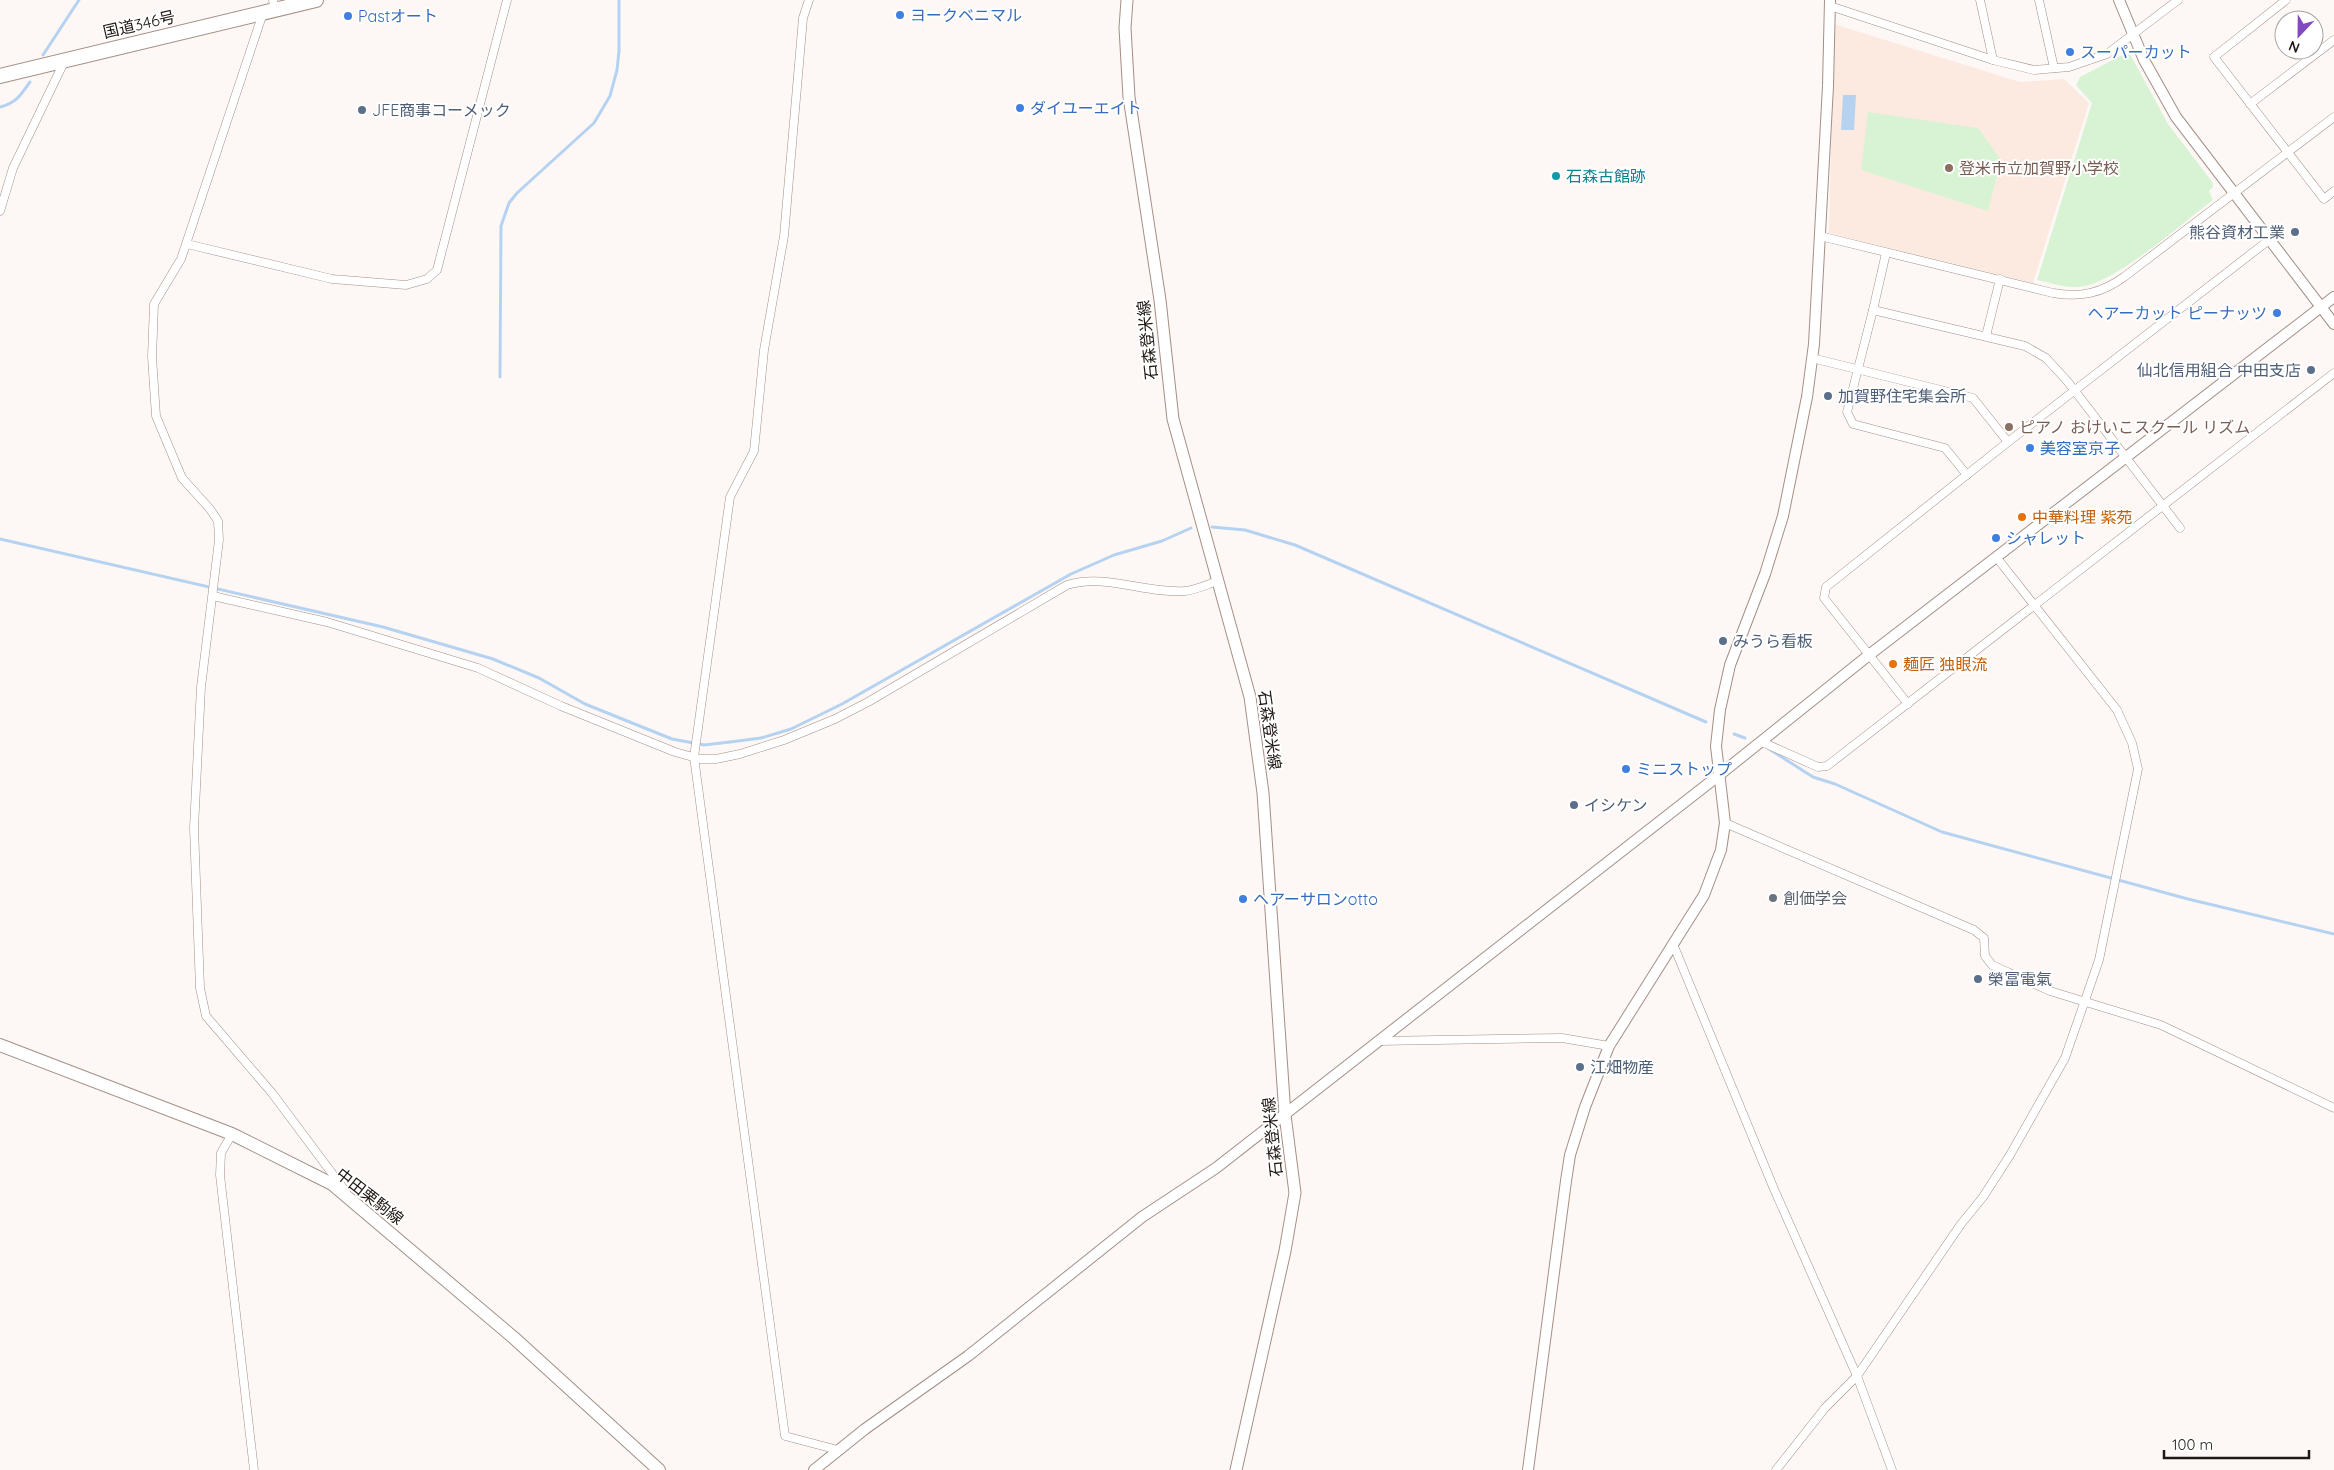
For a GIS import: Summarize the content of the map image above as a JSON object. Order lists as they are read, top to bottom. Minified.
{"streets":{"highway":["国道346号"],"main road":["石森登米線","中田栗駒線"]},"places":["ヨークベニマル","Pastオート","スーパーカット","ダイユーエイト","JFE商事コーメック","登米市立加賀野小学校","石森古館跡","熊谷資材工業","ヘアーカット ピーナッツ","仙北信用組合 中田支店","加賀野住宅集会所","ピアノ おけいこスクール リズム","美容室京子","中華料理 紫苑","シャレット","みうら看板","麺匠 独眼流","ミニストップ","イシケン","創価学会","ヘアーサロンotto","榮冨電氣","江畑物産"],"scale_bar":"100 m","north":"bottom"}
